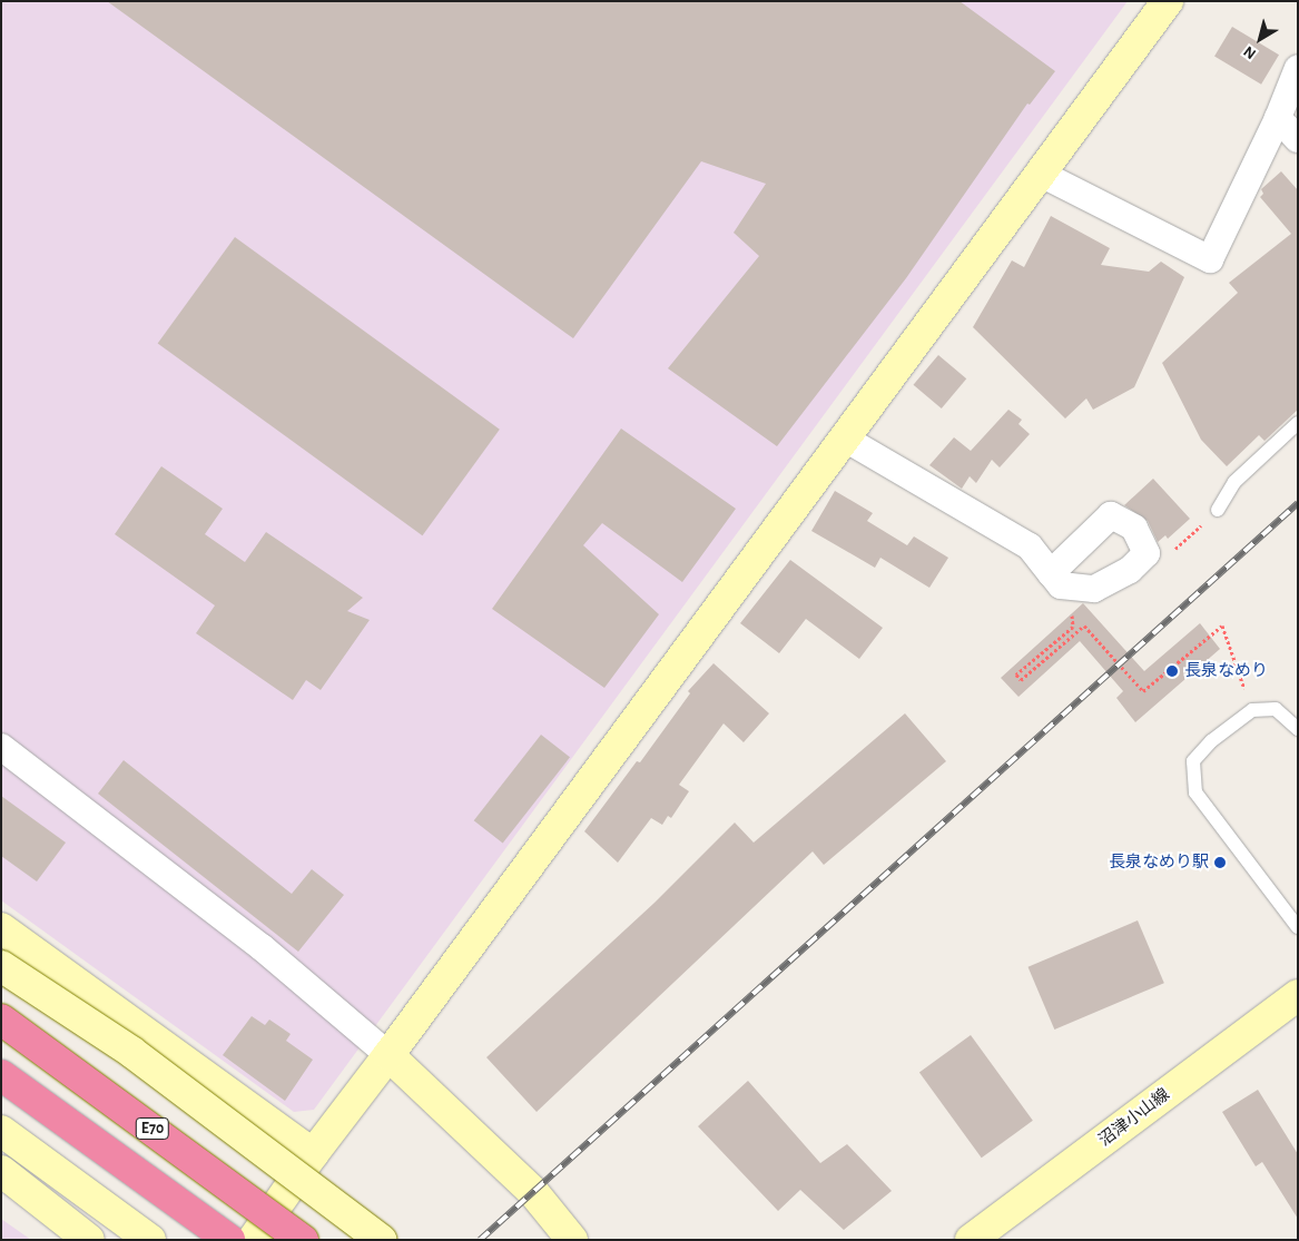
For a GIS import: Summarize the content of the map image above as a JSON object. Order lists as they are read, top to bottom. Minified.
{"streets":{"highway":["E70"],"street":["沼津小山線"]},"places":["長泉なめり","長泉なめり駅"],"north":"bottom left"}
